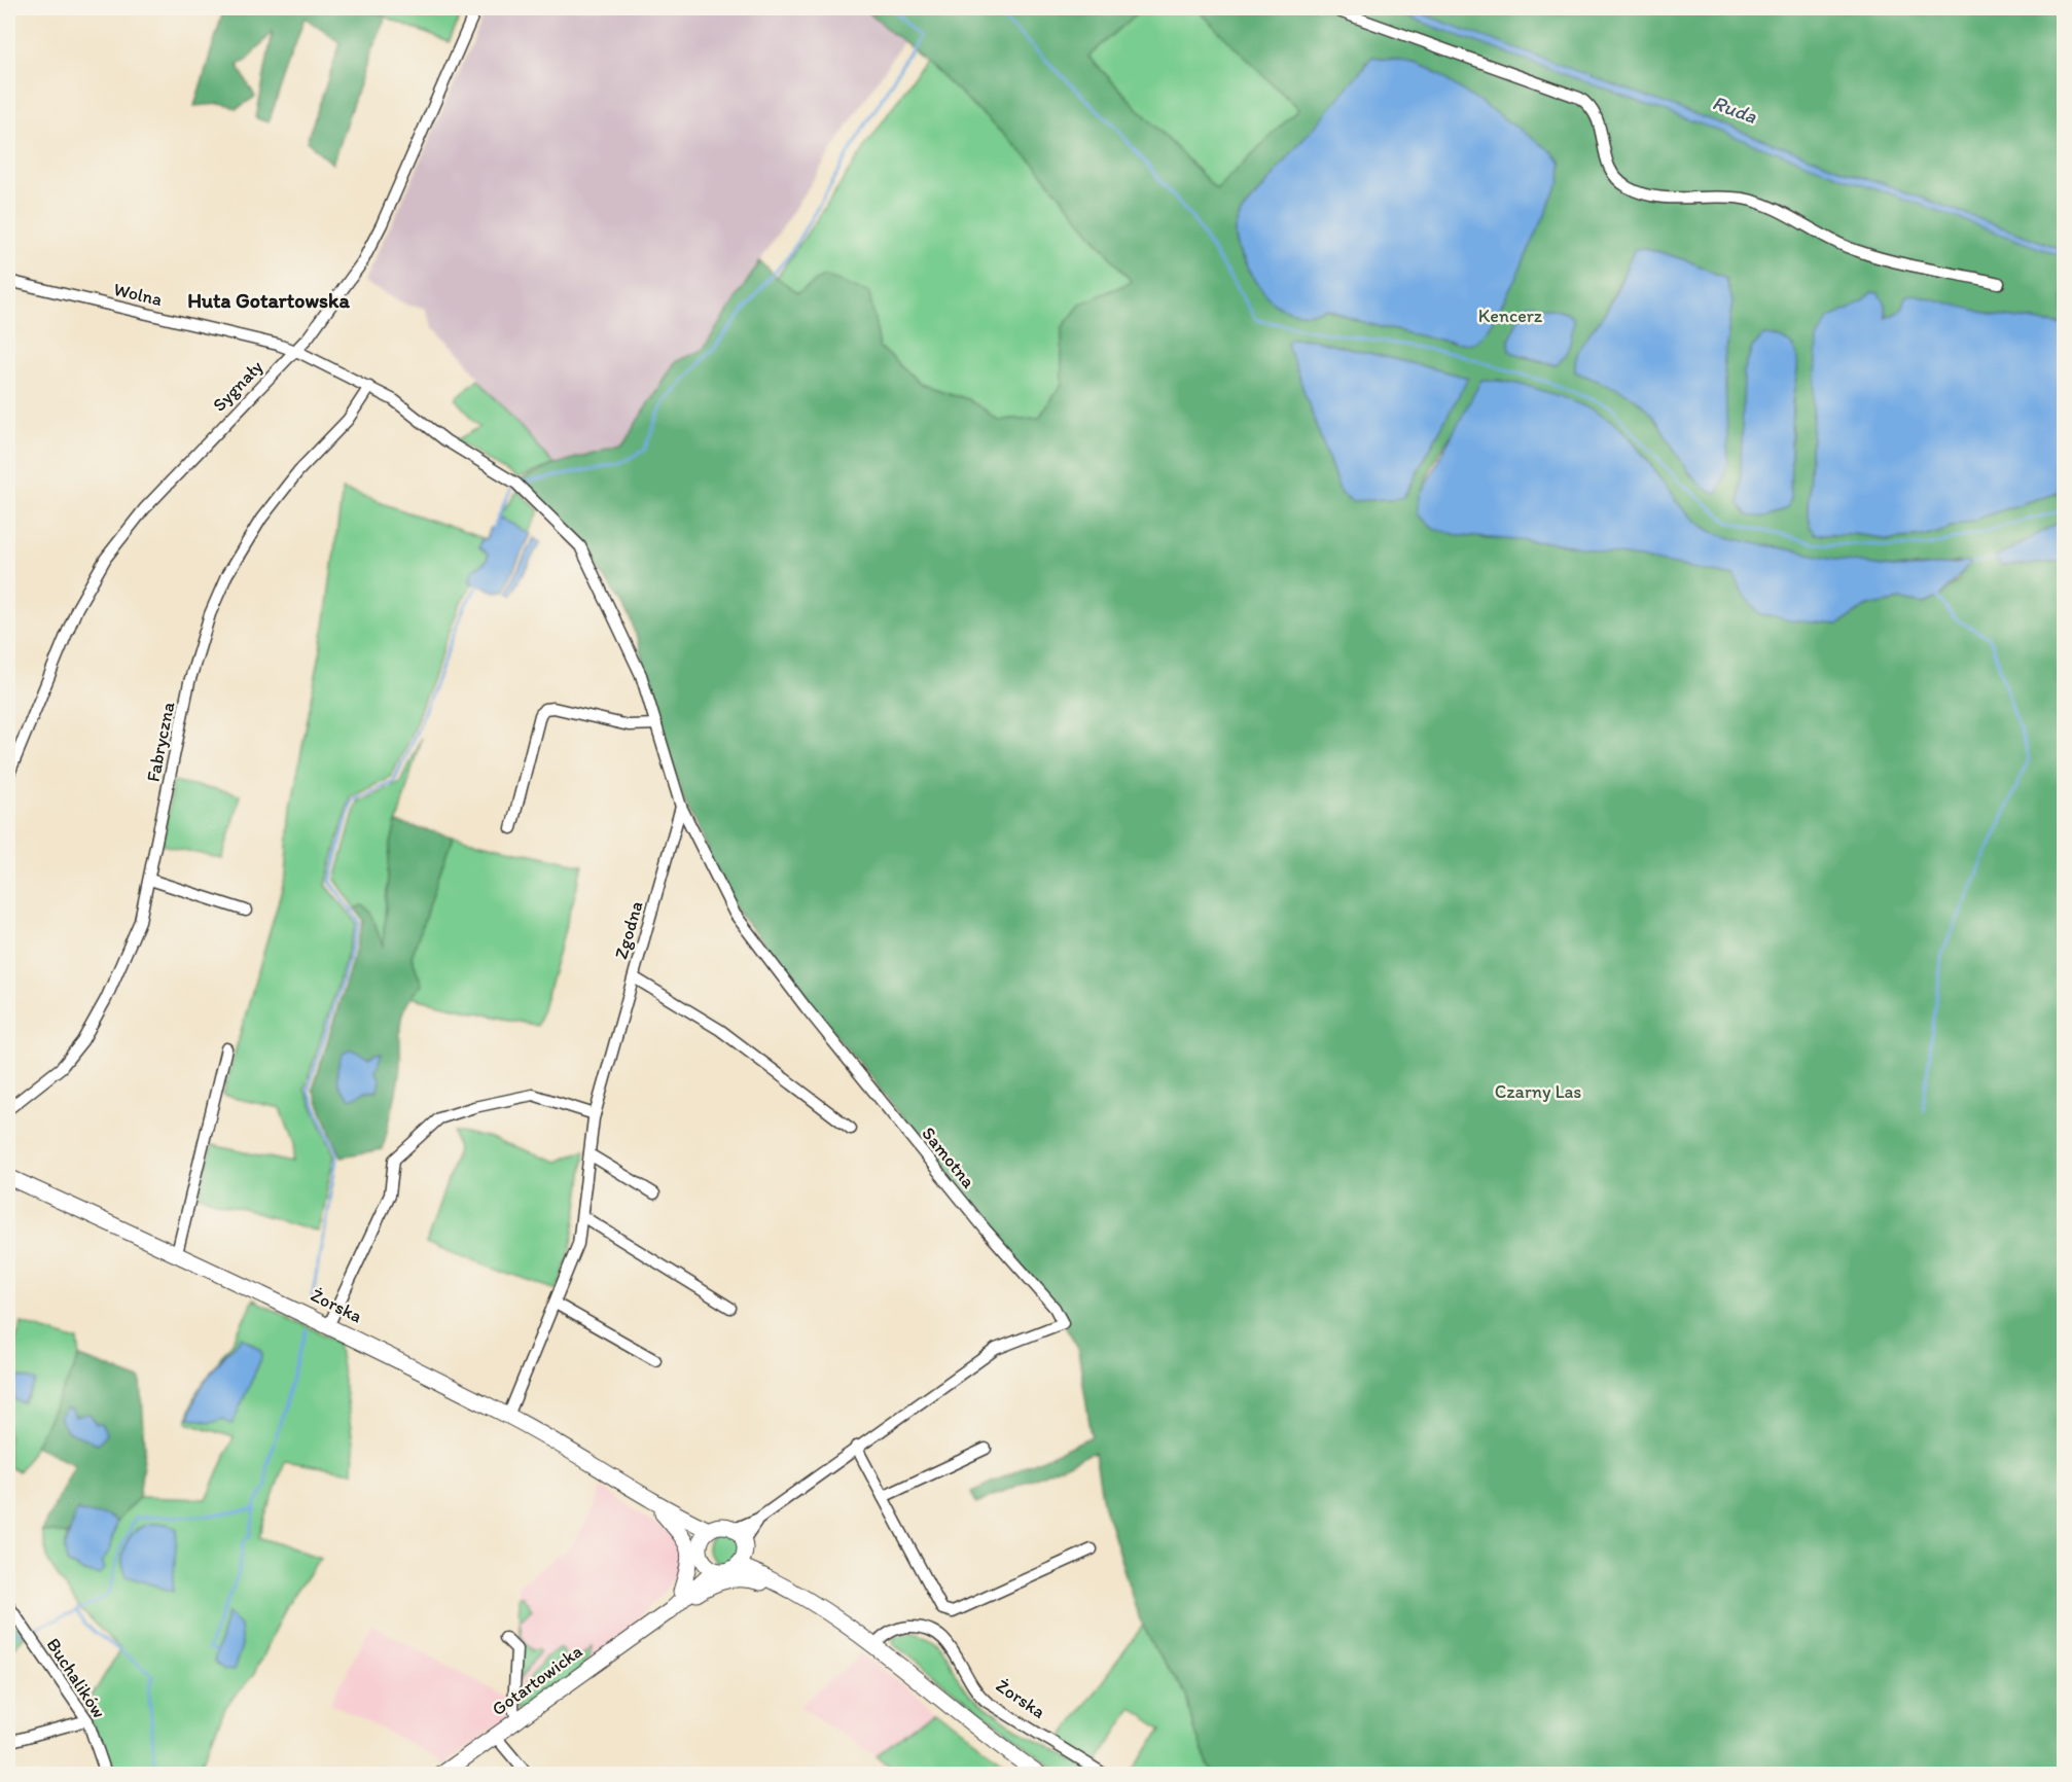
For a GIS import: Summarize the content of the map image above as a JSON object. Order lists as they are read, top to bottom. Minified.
{"streets":{"main road":["Żorska","Gotartowicka"],"street":["Wolna","Sygnały","Fabryczna","Zgodna","Samotna","Buchalików"]},"crossings":[["Wolna","Sygnały"],["Zgodna","Samotna"],["Zgodna","Żorska"]],"districts":["Huta Gotartowska"],"water":["Ruda"],"parks":["Kencerz","Czarny Las"]}
